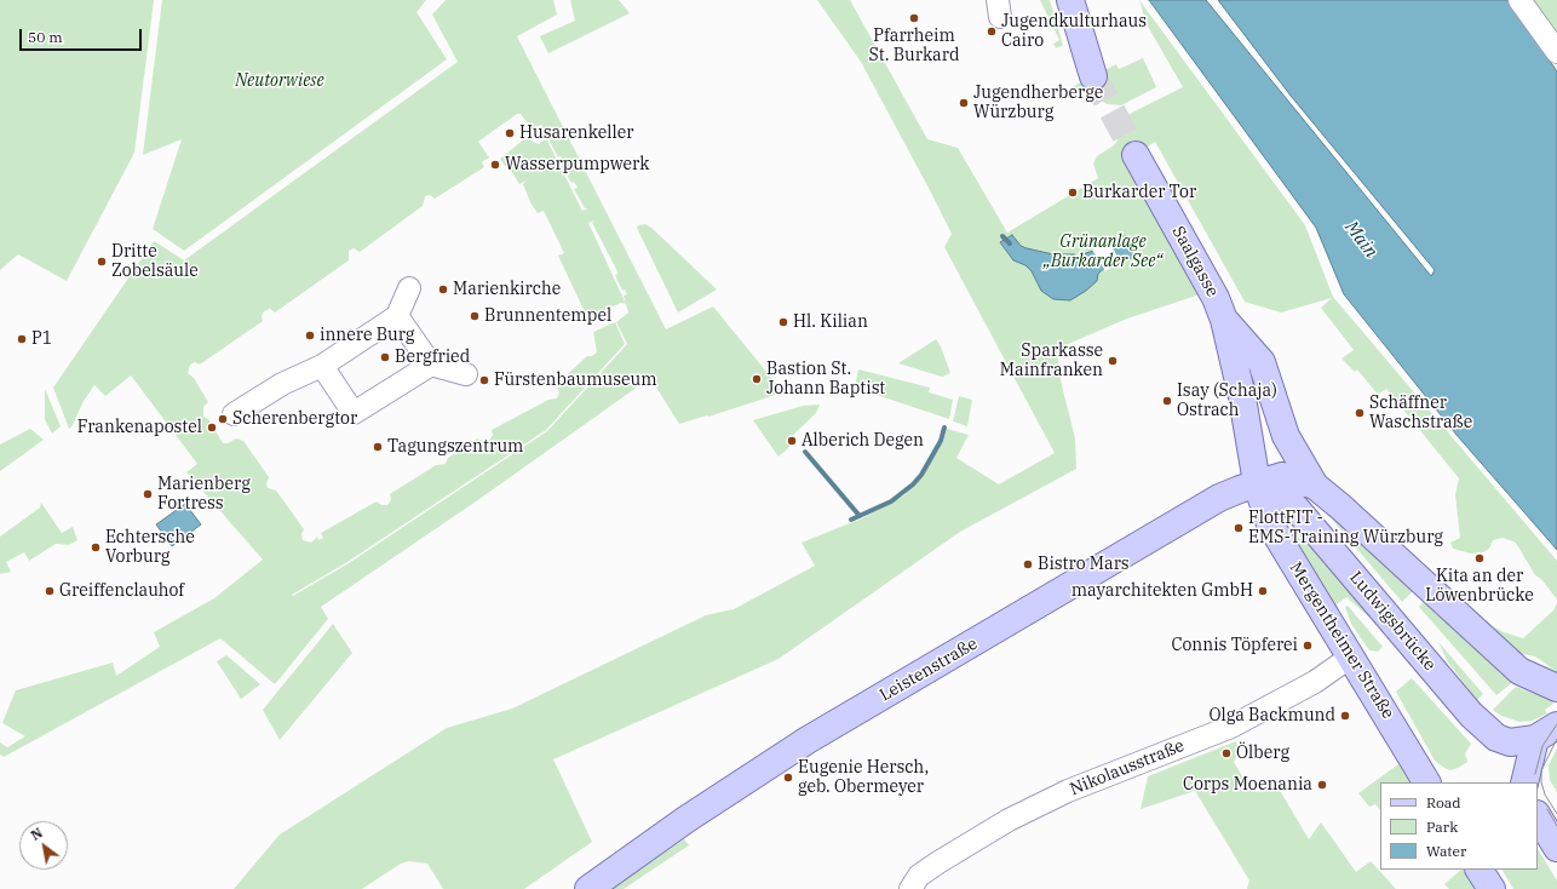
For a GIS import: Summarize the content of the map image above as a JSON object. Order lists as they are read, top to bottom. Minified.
{"streets":{"main road":["Saalgasse","Ludwigsbrücke","Mergentheimer Straße","Leistenstraße"],"street":["Nikolausstraße"]},"crossings":[["Saalgasse","Mergentheimer Straße"],["Ludwigsbrücke","Mergentheimer Straße"],["Ludwigsbrücke","Leistenstraße"],["Mergentheimer Straße","Leistenstraße"],["Mergentheimer Straße","Nikolausstraße"]],"water":["Main"],"parks":["Neutorwiese","Grünanlage „Burkarder See“"],"places":["Pfarrheim St. Burkard","Jugendkulturhaus Cairo","Jugendherberge Würzburg","Husarenkeller","Wasserpumpwerk","Burkarder Tor","Dritte Zobelsäule","Marienkirche","Brunnentempel","Hl. Kilian","innere Burg","P1","Bergfried","Sparkasse Mainfranken","Bastion St. Johann Baptist","Fürstenbaumuseum","Isay (Schaja) Ostrach","Schäffner Waschstraße","Scherenbergtor","Frankenapostel","Alberich Degen","Tagungszentrum","Marienberg Fortress","FlottFIT - EMS-Training Würzburg","Echtersche Vorburg","Kita an der Löwenbrücke","Bistro Mars","Greiffenclauhof","mayarchitekten GmbH","Connis Töpferei","Olga Backmund","Ölberg","Eugenie Hersch, geb. Obermeyer","Corps Moenania"],"legend":["Road","Park","Water"],"scale_bar":"50 m","north":"top left"}
